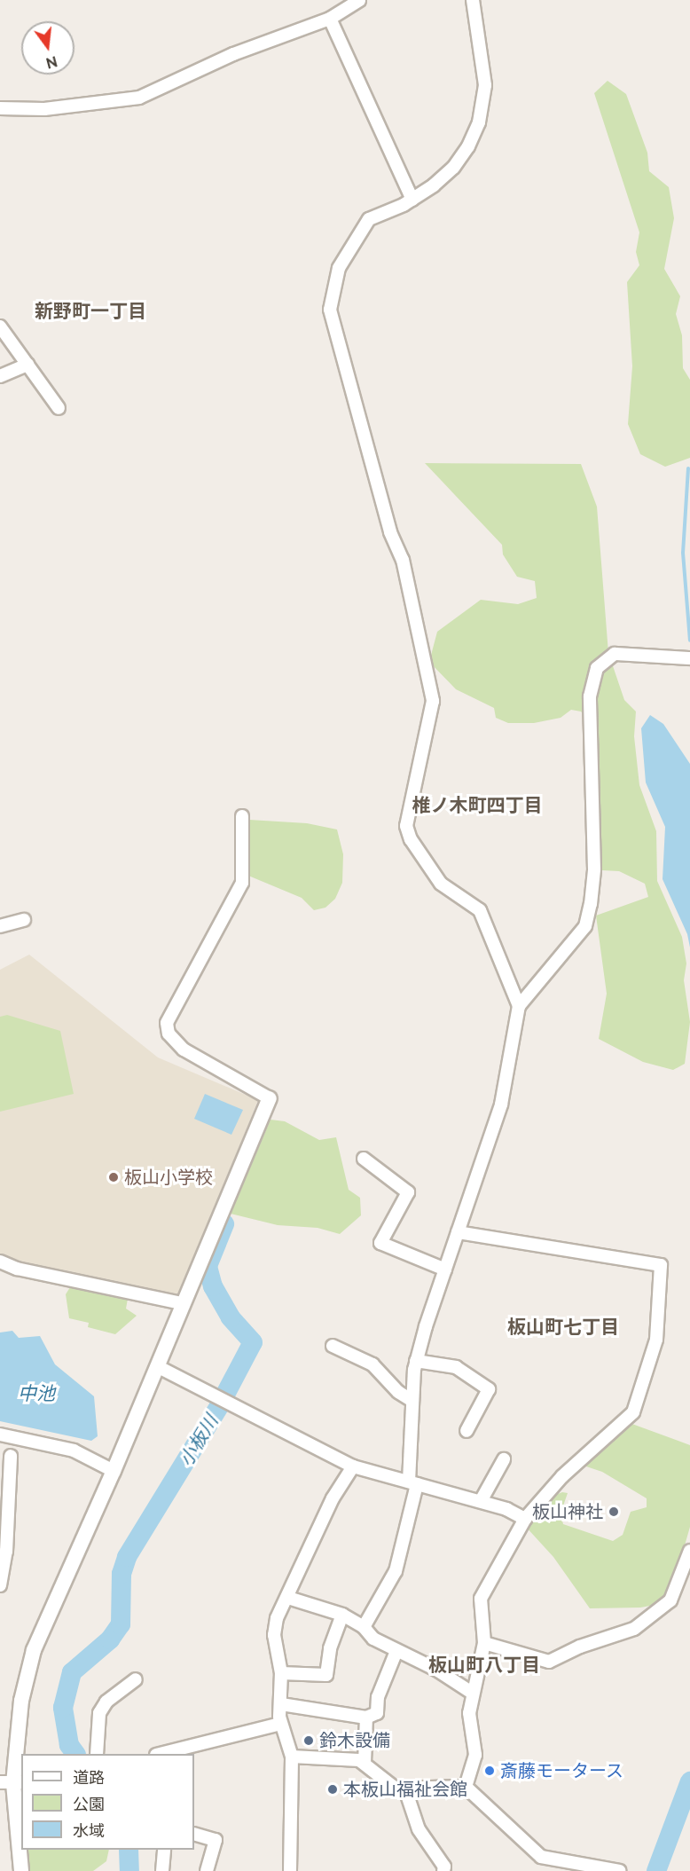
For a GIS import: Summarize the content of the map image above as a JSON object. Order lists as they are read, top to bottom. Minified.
{"districts":["新野町一丁目","椎ノ木町四丁目","板山町七丁目","板山町八丁目"],"water":["中池","小板川"],"places":["板山小学校","板山神社","鈴木設備","斎藤モータース","本板山福祉会館"],"legend":["道路","公園","水域"],"north":"bottom"}
